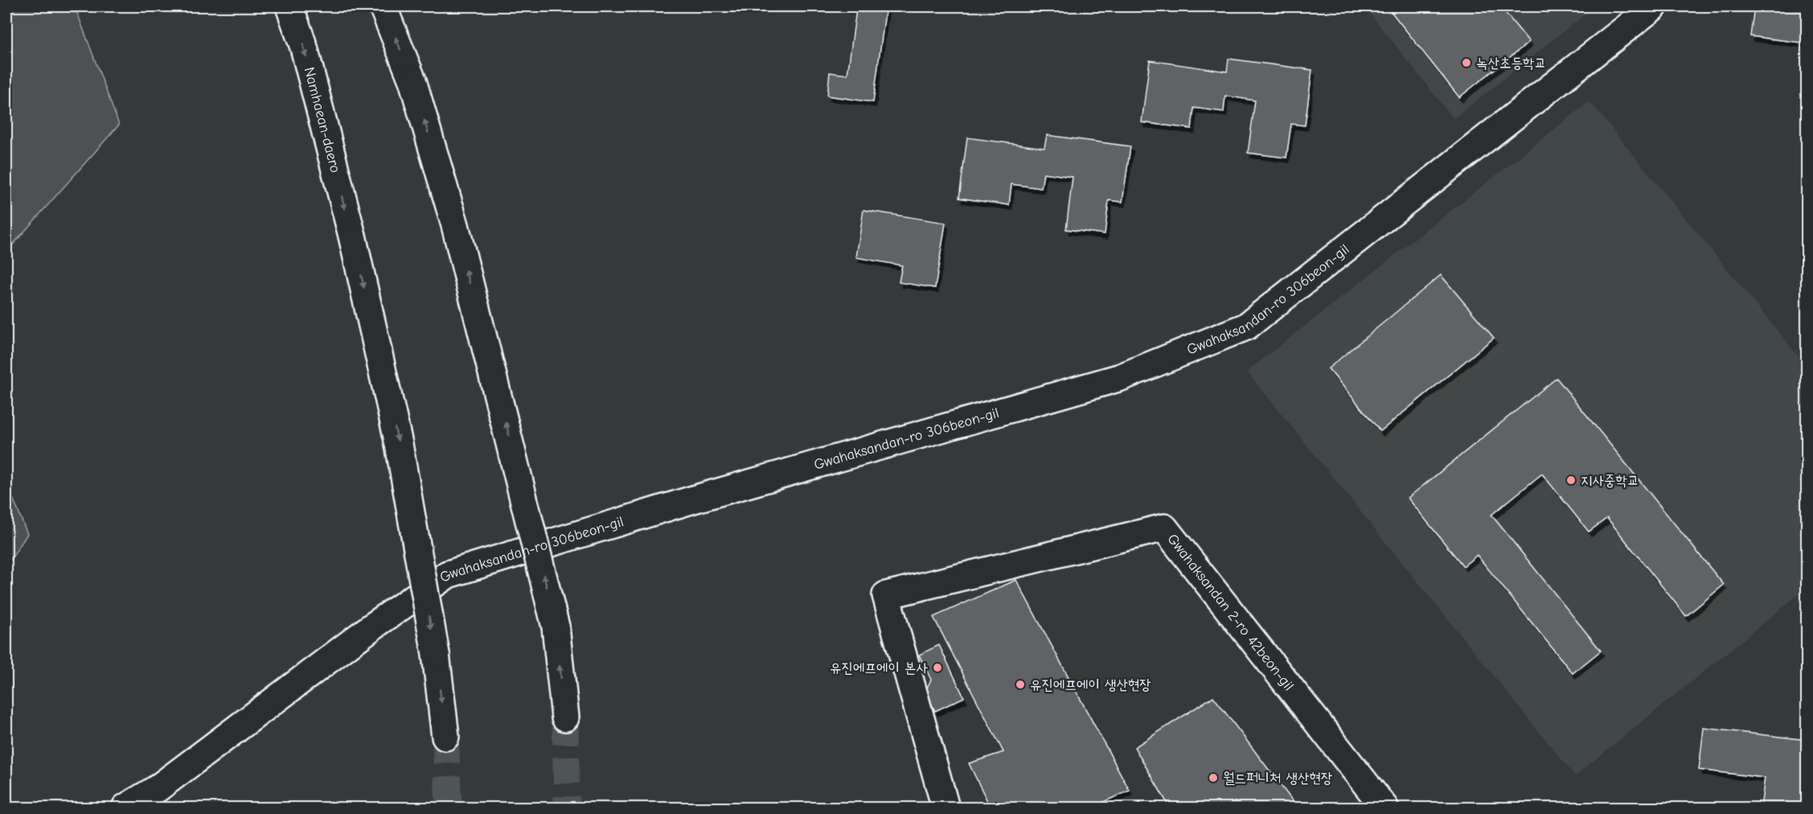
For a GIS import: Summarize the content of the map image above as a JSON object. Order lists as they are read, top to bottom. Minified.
{"streets":{"main road":["Namhaean-daero","Gwahaksandan-ro 306beon-gil","Gwahaksandan 2-ro 42beon-gil"]},"places":["녹산초등학교","지사중학교","유진에프에이 본사","유진에프에이 생산현장","월드퍼니처 생산현장"]}
